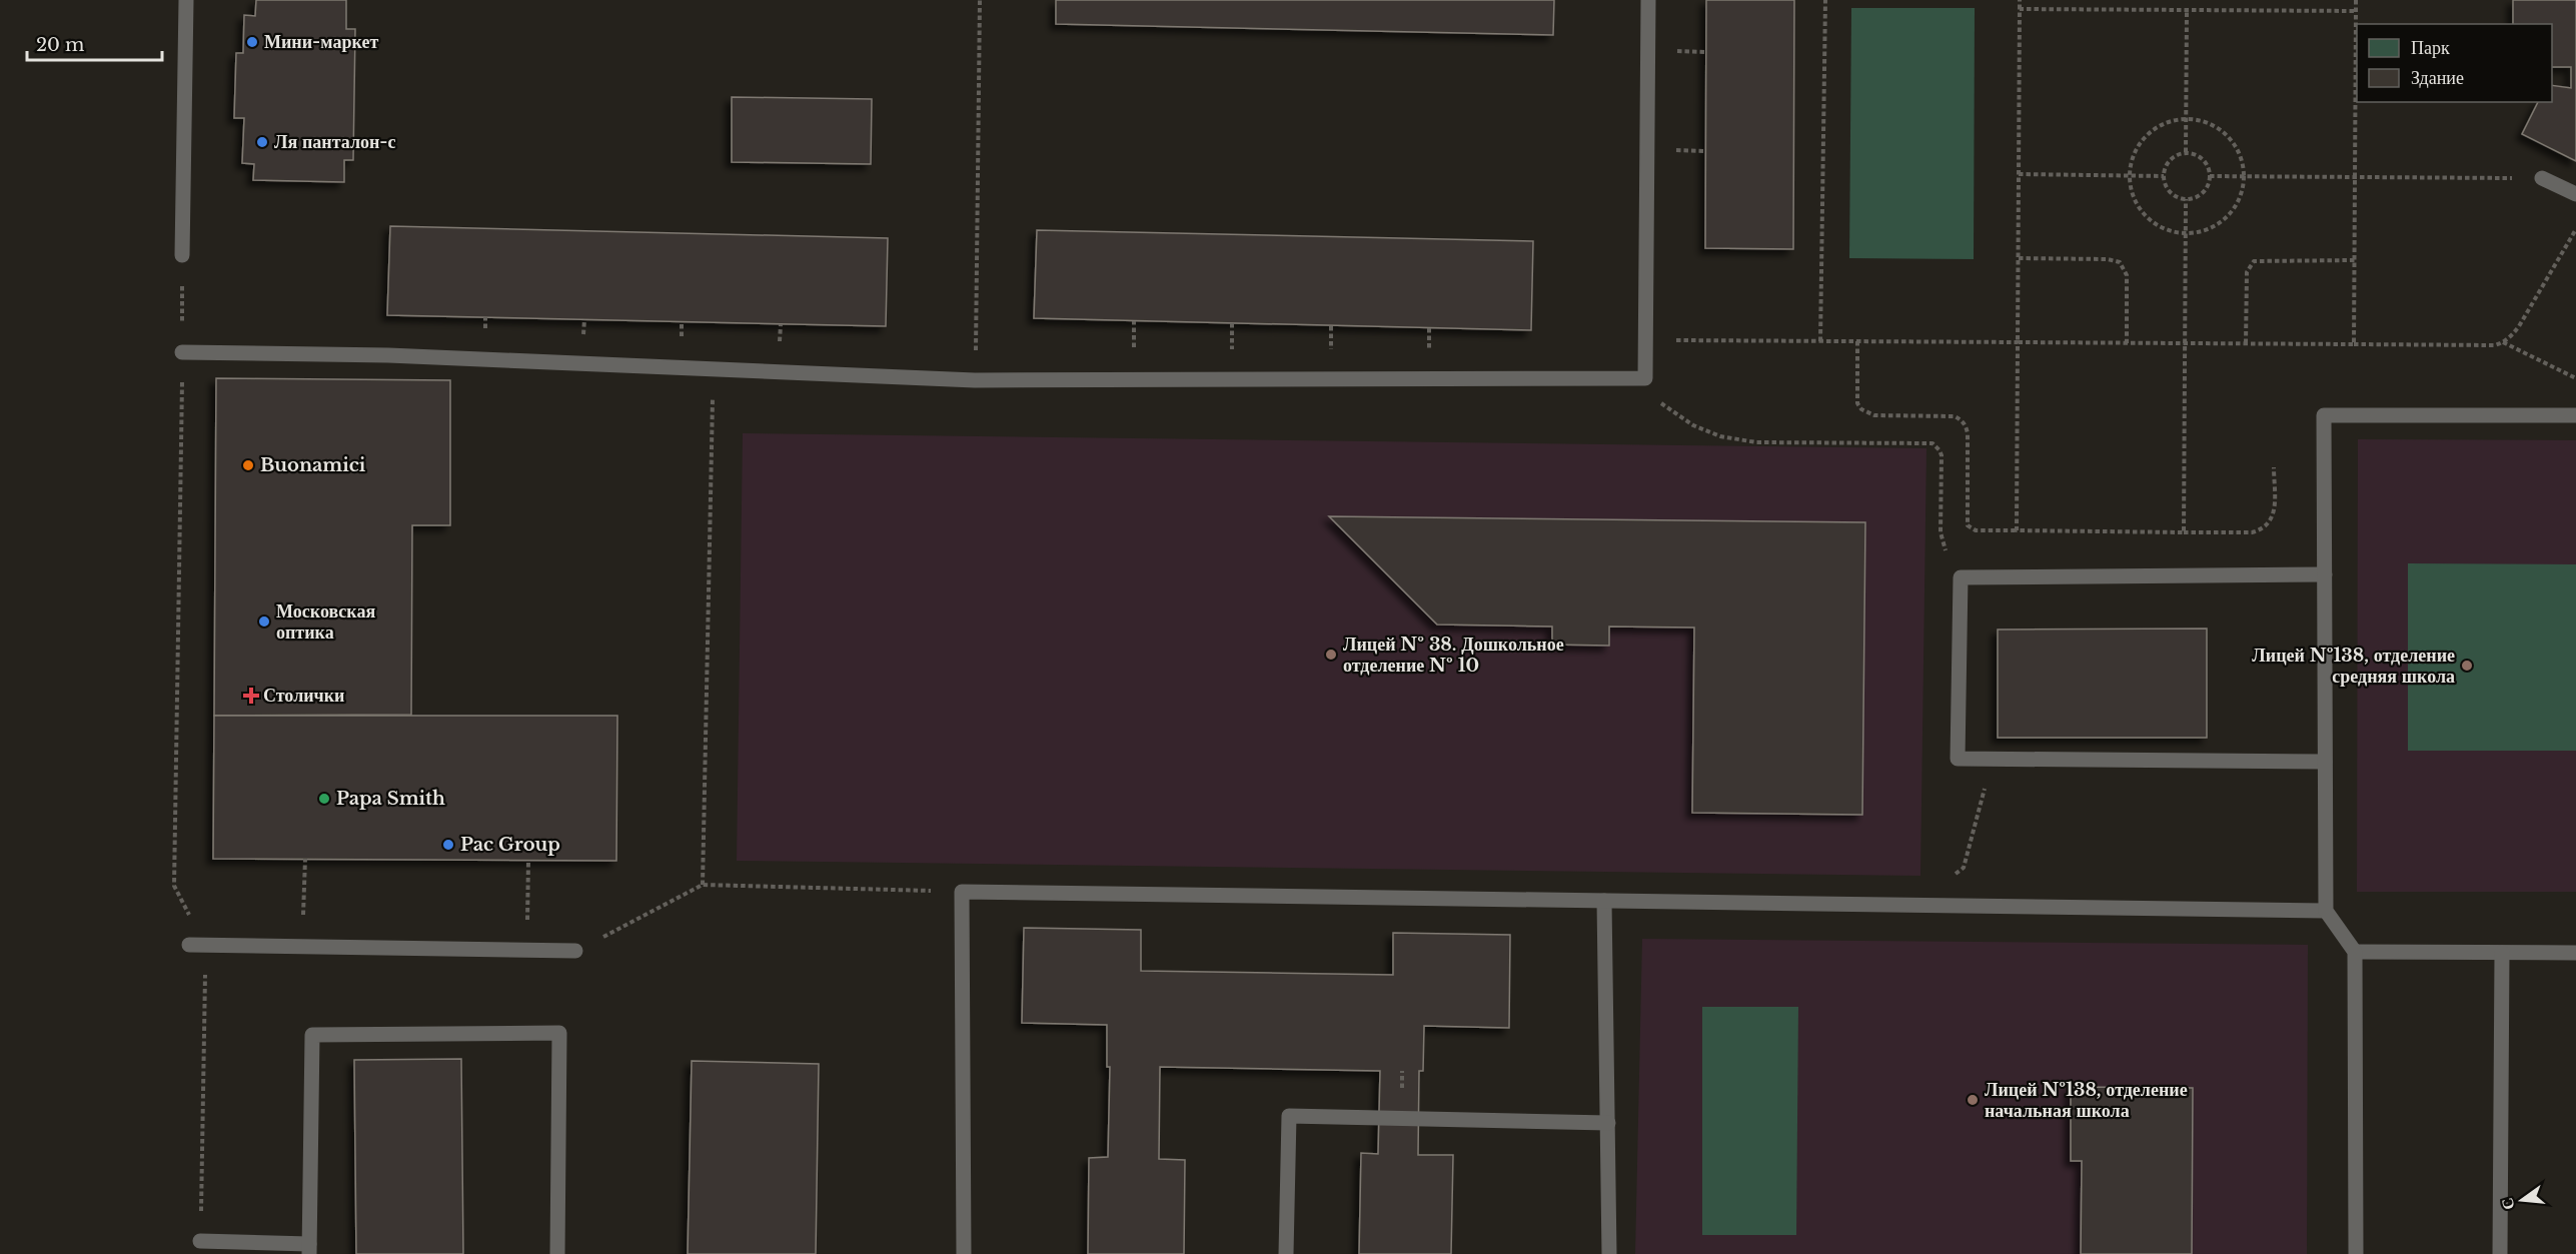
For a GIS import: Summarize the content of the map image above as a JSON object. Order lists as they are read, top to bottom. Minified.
{"places":{"other":["Мини-маркет","Ля панталон-с","Buonamici","Московская оптика","Лицей № 38. Дошкольное отделение № 10","Лицей №138, отделение средняя школа","Papa Smith","Pac Group","Лицей №138, отделение начальная школа"],"health":["Столички"]},"legend":["Парк","Здание"],"scale_bar":"20 m","north":"left"}
